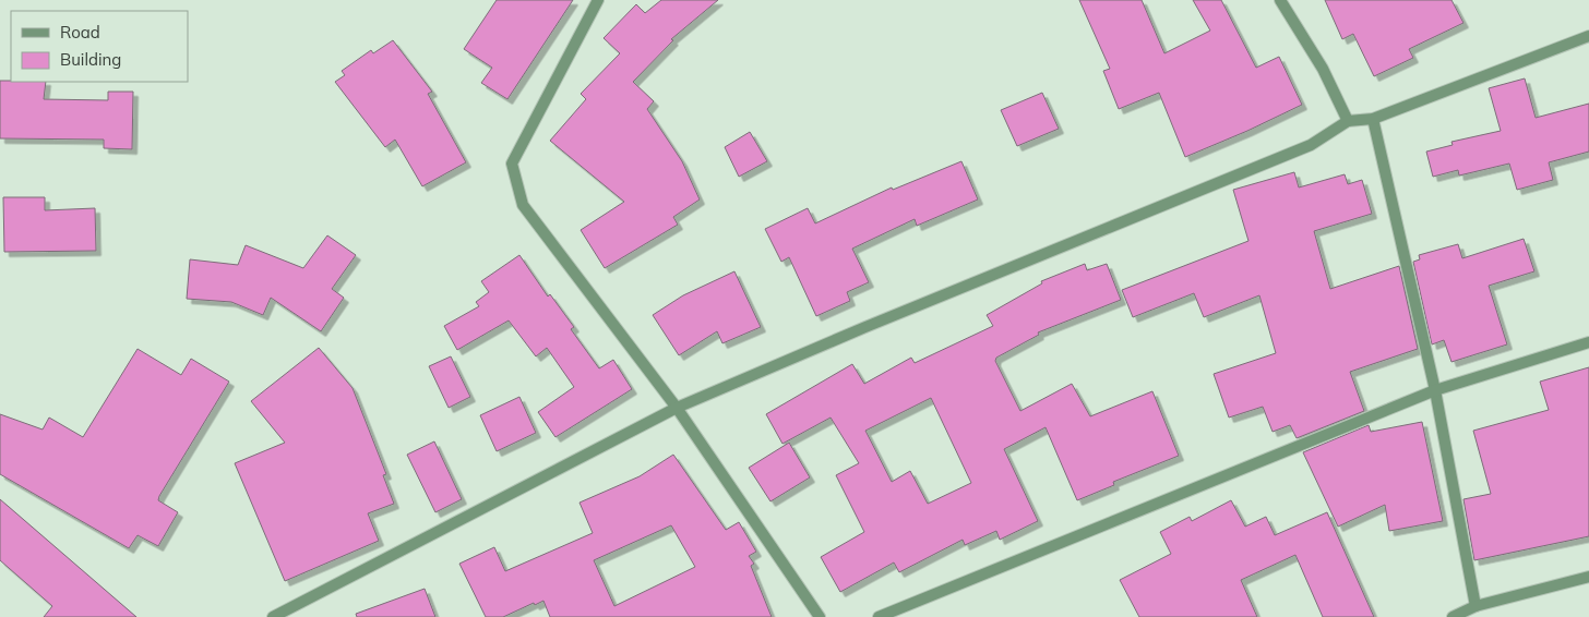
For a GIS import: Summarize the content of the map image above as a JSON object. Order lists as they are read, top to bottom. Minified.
{"legend":["Road","Building"]}
